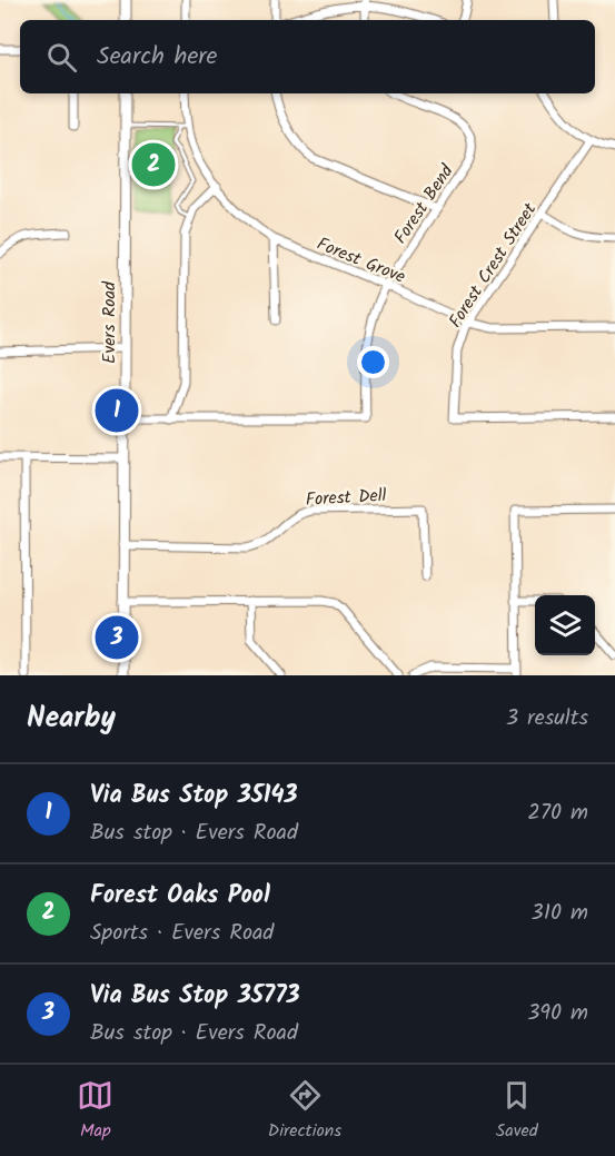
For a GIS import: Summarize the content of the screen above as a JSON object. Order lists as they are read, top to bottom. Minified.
{"streets":{"main road":["Evers Road"],"street":["Forest Bend","Forest Grove","Forest Crest Street","Forest Dell"]},"crossings":[["Forest Bend","Forest Grove"],["Forest Grove","Forest Crest Street"],["Evers Road","Forest Dell"]],"page":{"search":"Search here","pins":["2","1","3"],"heading":["Nearby","3 results"],"list":[{"mark":"1","name":"Via Bus Stop 35143","note":"Bus stop · Evers Road","value":"270 m"},{"mark":"2","name":"Forest Oaks Pool","note":"Sports · Evers Road","value":"310 m"},{"mark":"3","name":"Via Bus Stop 35773","note":"Bus stop · Evers Road","value":"390 m"}],"nav":["Map","Directions","Saved"]}}
